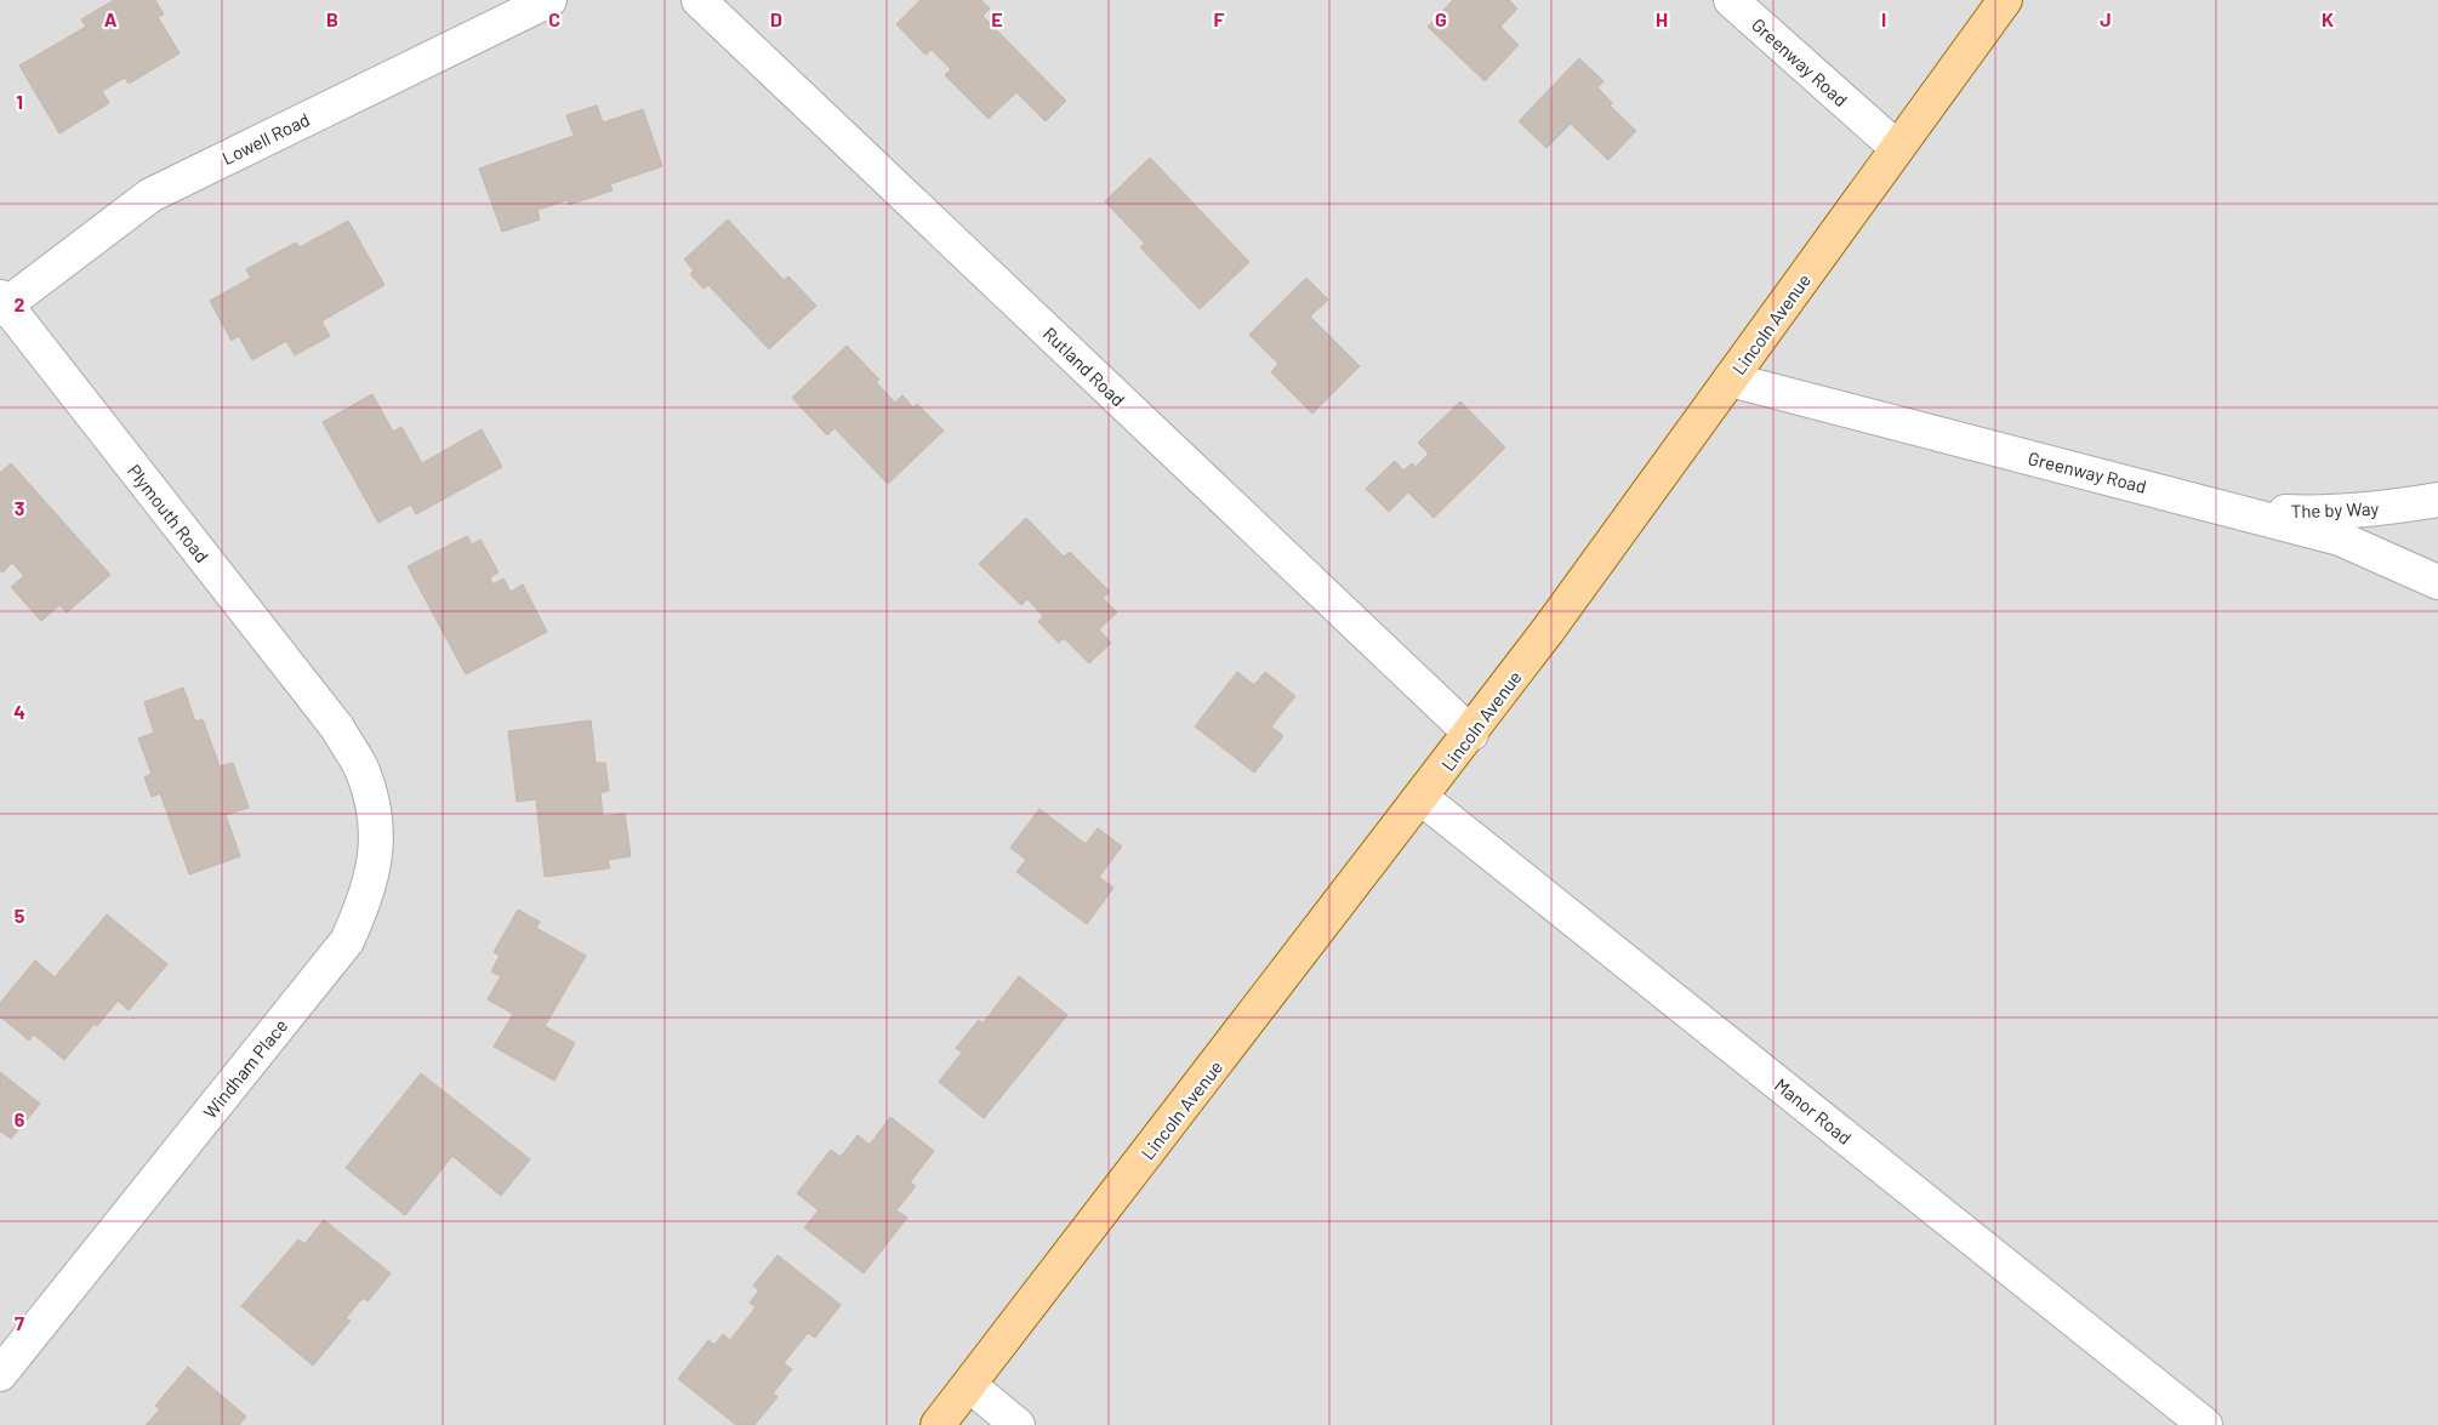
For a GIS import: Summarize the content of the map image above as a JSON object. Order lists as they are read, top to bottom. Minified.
{"streets":{"main road":["Lincoln Avenue"],"street":["Greenway Road","Lowell Road","Rutland Road","The by Way","Plymouth Road","Windham Place","Manor Road"]},"crossings":[["Greenway Road","Lincoln Avenue"],["Greenway Road","The by Way"],["Lowell Road","Plymouth Road"],["Lincoln Avenue","Rutland Road"],["Lincoln Avenue","Manor Road"],["Plymouth Road","Windham Place"]],"grid":{"columns":["A","B","C","D","E","F","G","H","I","J","K"],"rows":["1","2","3","4","5","6","7"]}}
